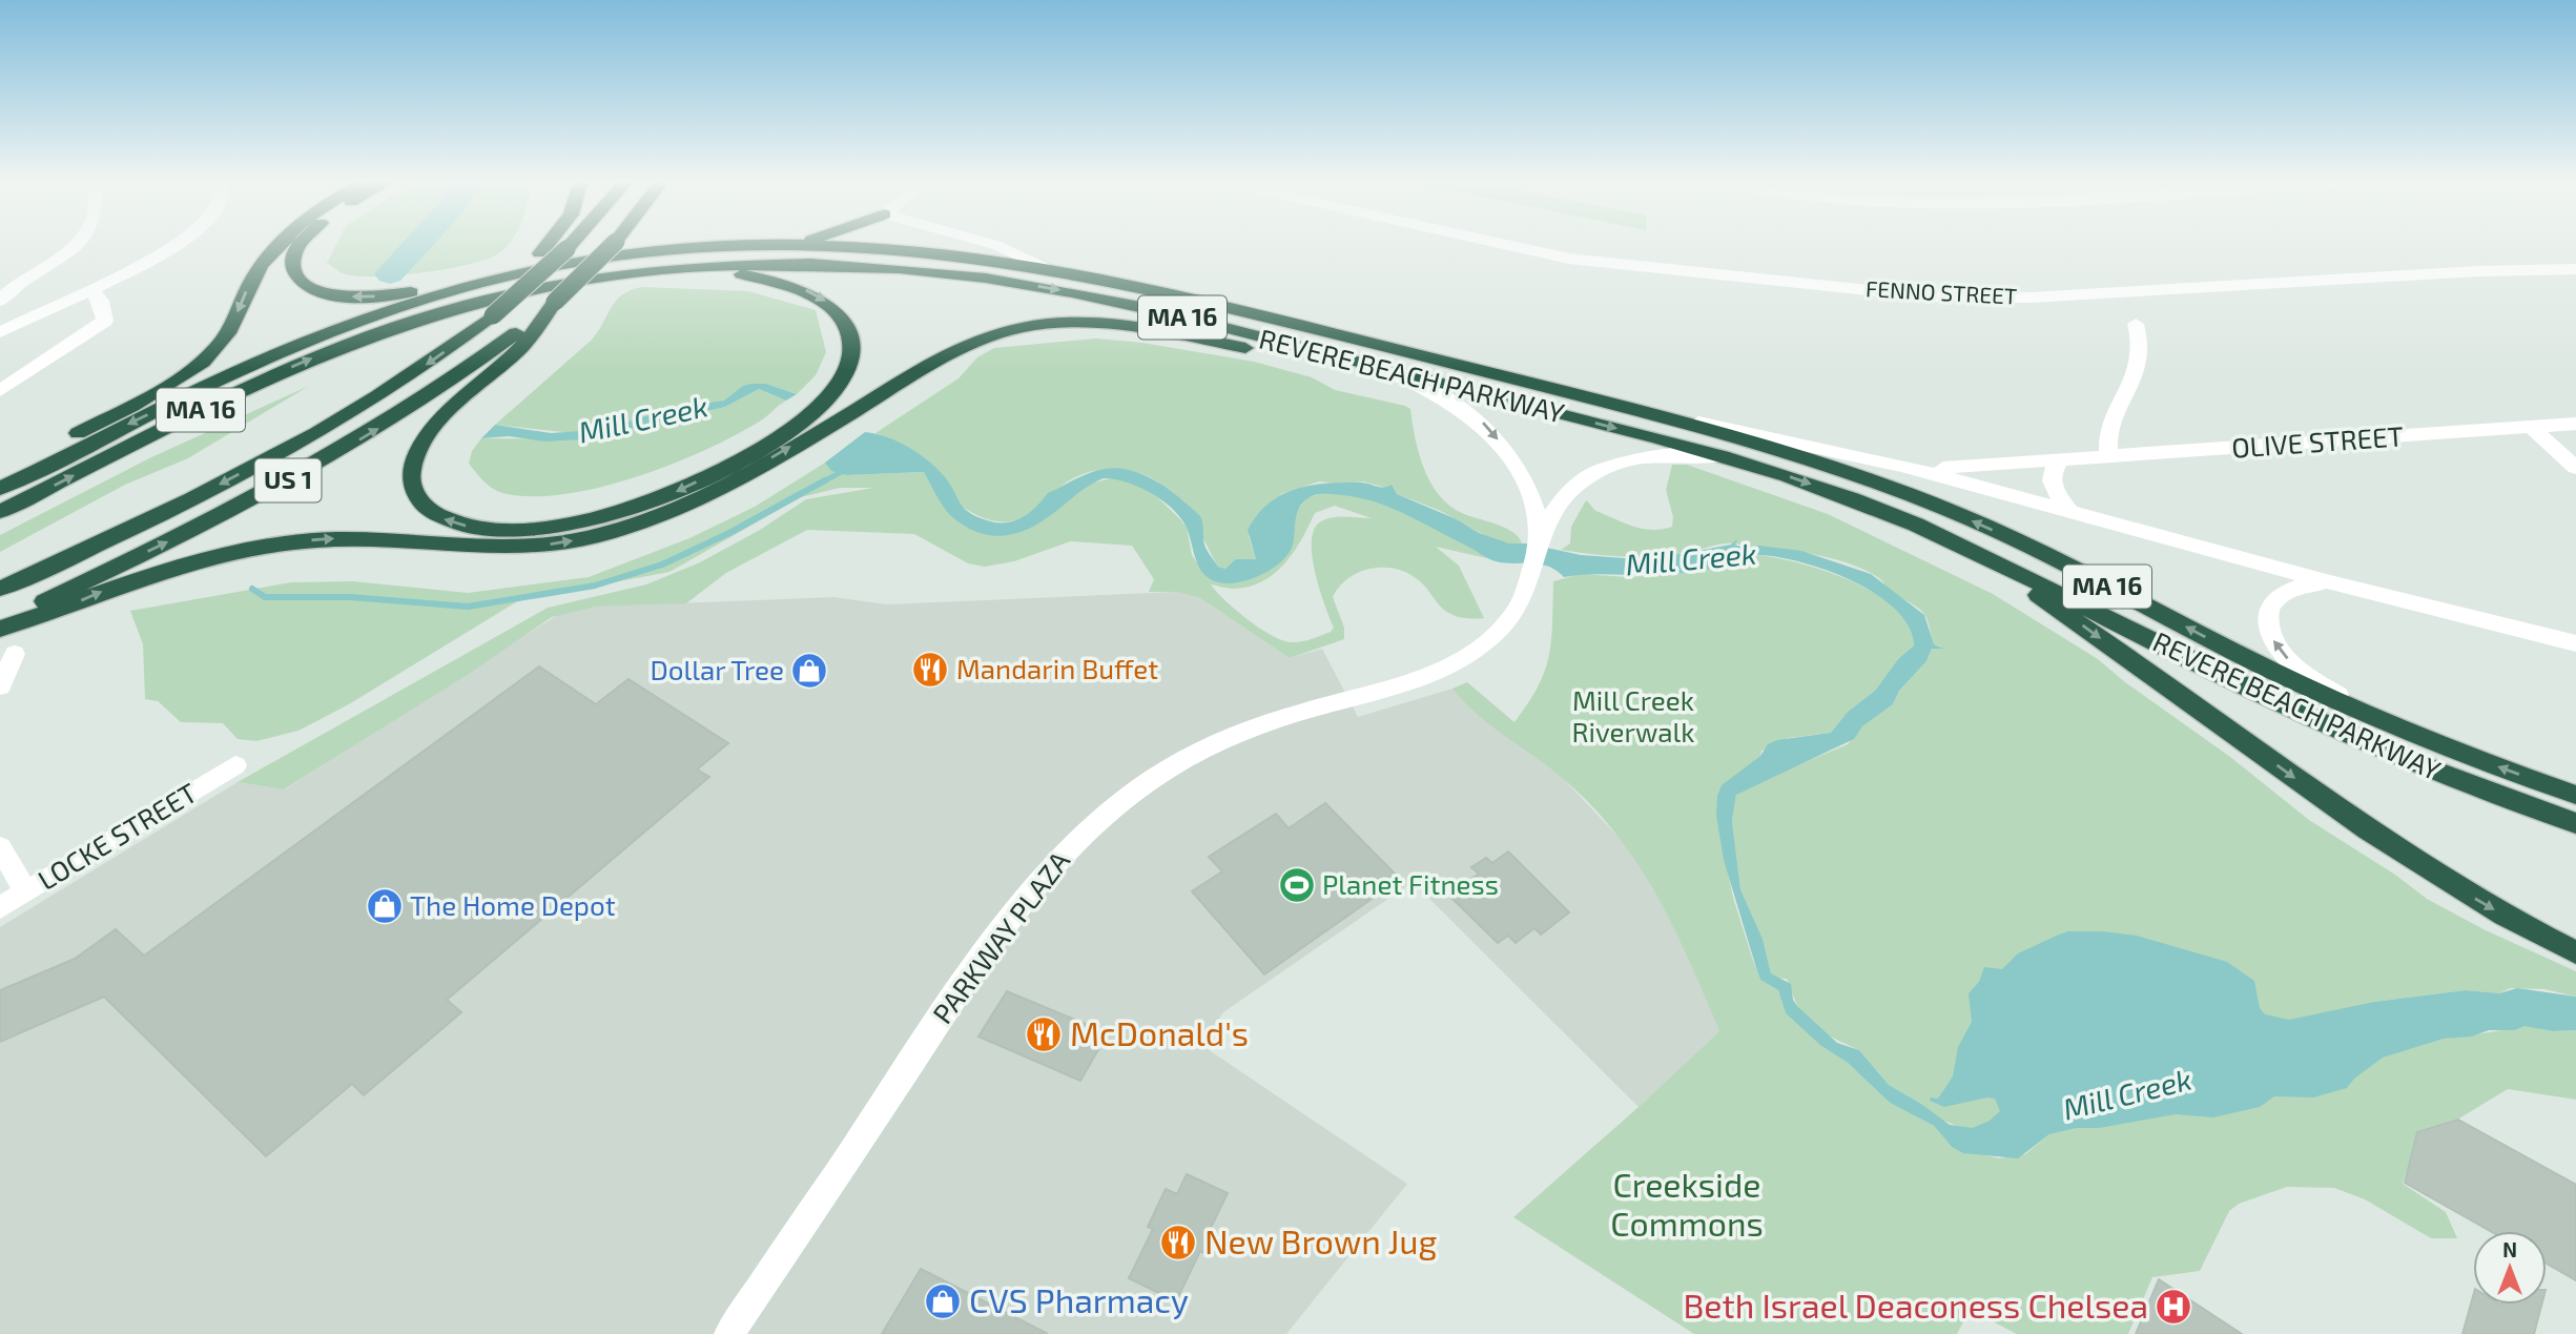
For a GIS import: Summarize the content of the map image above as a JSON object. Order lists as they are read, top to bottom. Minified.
{"streets":{"highway":["MA 16","REVERE BEACH PARKWAY","US 1"],"street":["FENNO STREET","OLIVE STREET","LOCKE STREET","PARKWAY PLAZA"]},"crossings":[["REVERE BEACH PARKWAY","OLIVE STREET"]],"water":["Mill Creek"],"parks":["Mill Creek Riverwalk","Creekside Commons"],"places":{"restaurant":["Mandarin Buffet","McDonald's","New Brown Jug"],"shop":["Dollar Tree","The Home Depot","CVS Pharmacy"],"sports":["Planet Fitness"],"hospital":["Beth Israel Deaconess Chelsea"]},"north":"top"}
